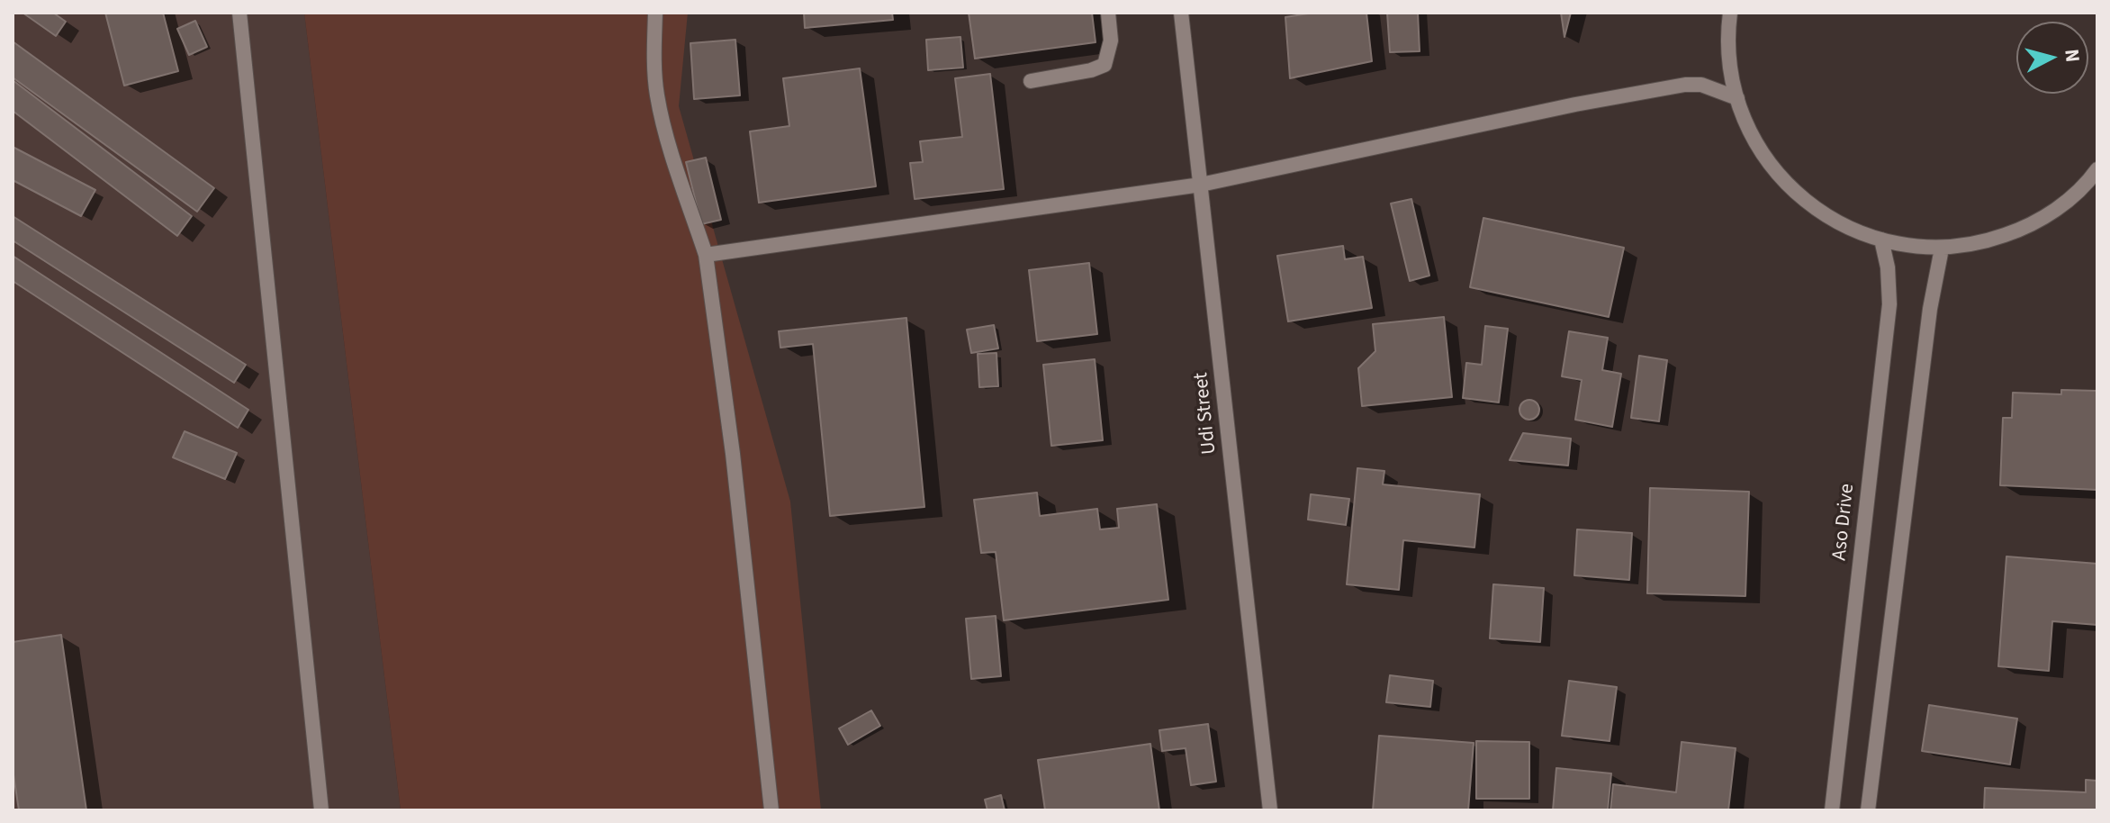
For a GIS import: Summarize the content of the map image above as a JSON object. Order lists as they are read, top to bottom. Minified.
{"streets":{"street":["Udi Street","Aso Drive"]},"north":"right"}
